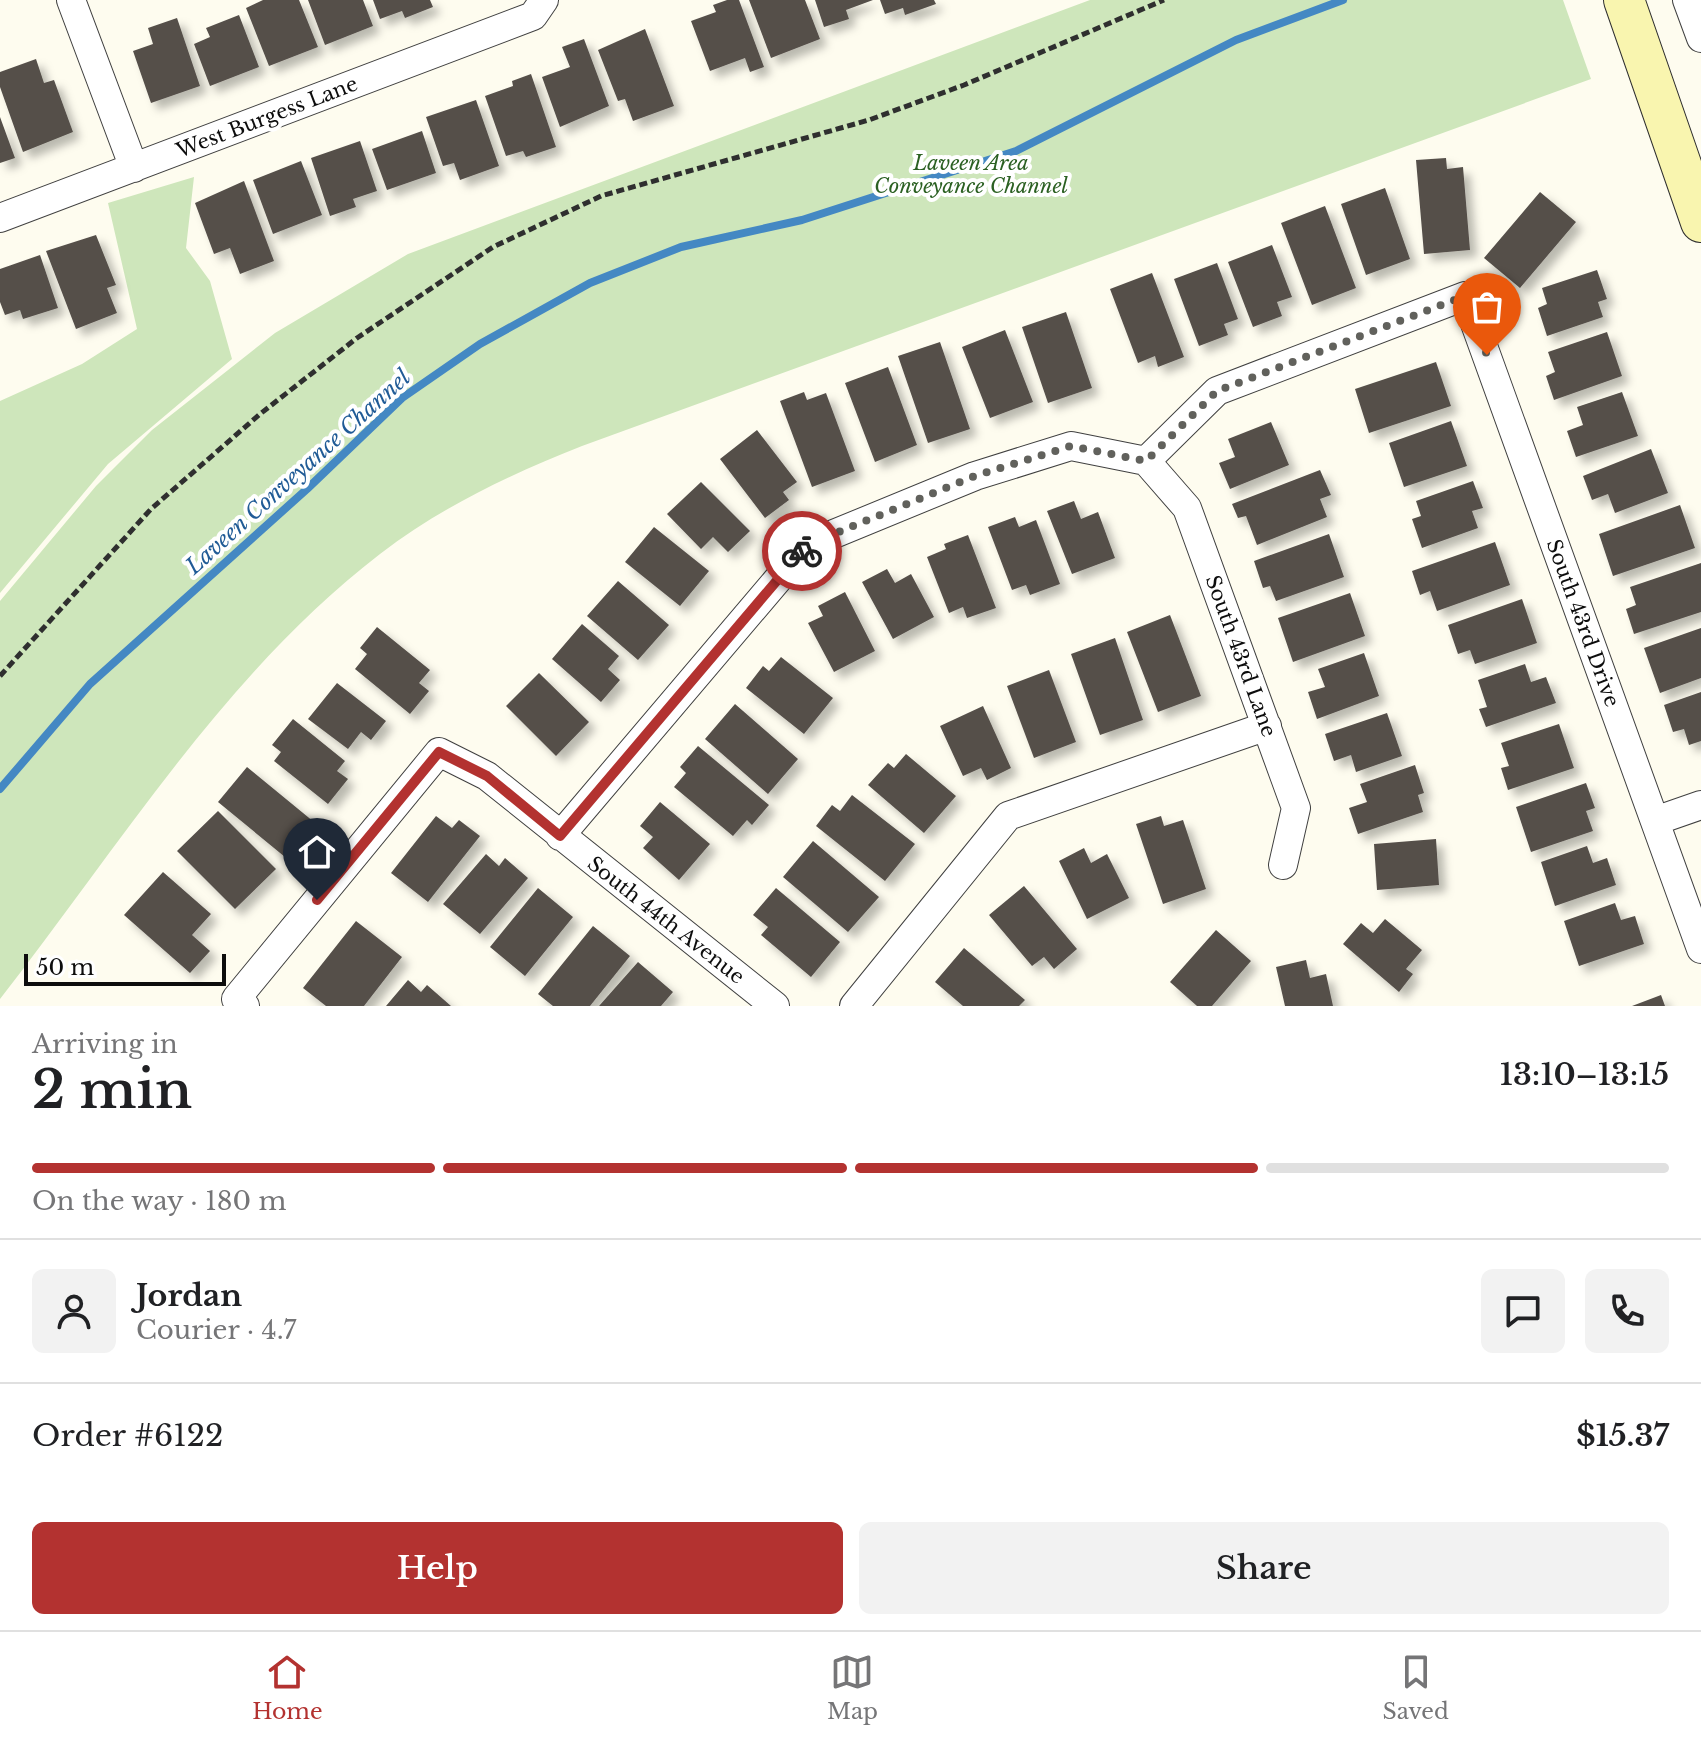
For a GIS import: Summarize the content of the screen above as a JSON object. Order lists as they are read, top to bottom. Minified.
{"streets":{"street":["West Burgess Lane","South 43rd Drive","South 43rd Lane","South 44th Avenue"]},"crossings":[["South 43rd Drive","South 43rd Lane"]],"water":["Laveen Conveyance Channel"],"parks":["Laveen Area Conveyance Channel"],"scale_bar":"50 m","page":{"scale":"50 m","heading":["2 min","Arriving in","13:10–13:15"],"panel":["Jordan","Courier · 4.7","Order #6122","$15.37"],"bar":"On the way · 180 m","buttons":["Help","Share"],"tabs":["Home","Map","Saved"]}}
